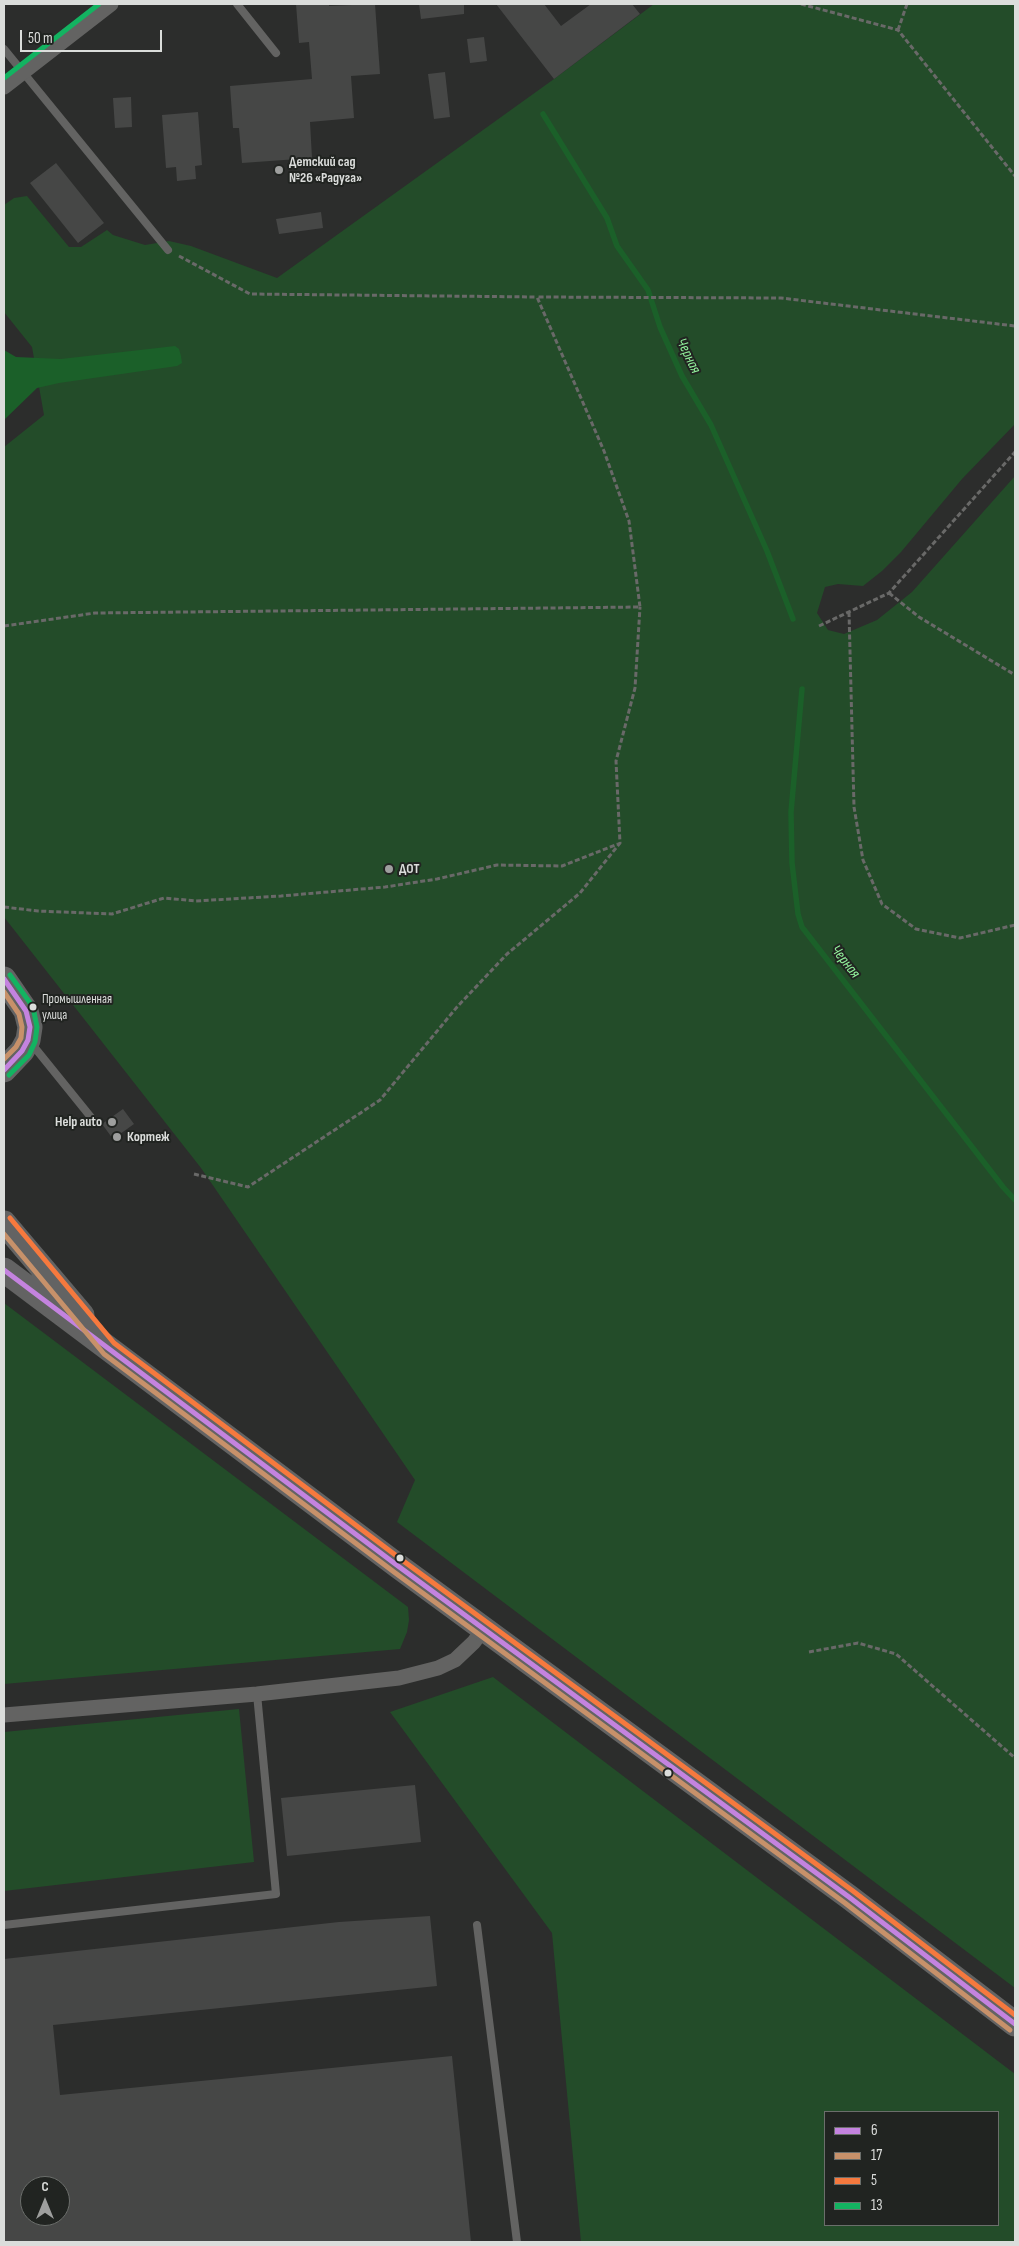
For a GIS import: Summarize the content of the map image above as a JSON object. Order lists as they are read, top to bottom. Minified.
{"water":["Черная"],"places":["Детский сад №26 «Радуга»","ДОТ","Промышленная улица","Help auto","Кортеж"],"lines":["transit line 13","transit line 6","transit line 17","transit line 5"],"legend":["6","17","5","13"],"scale_bar":"50 m","north":"top"}
